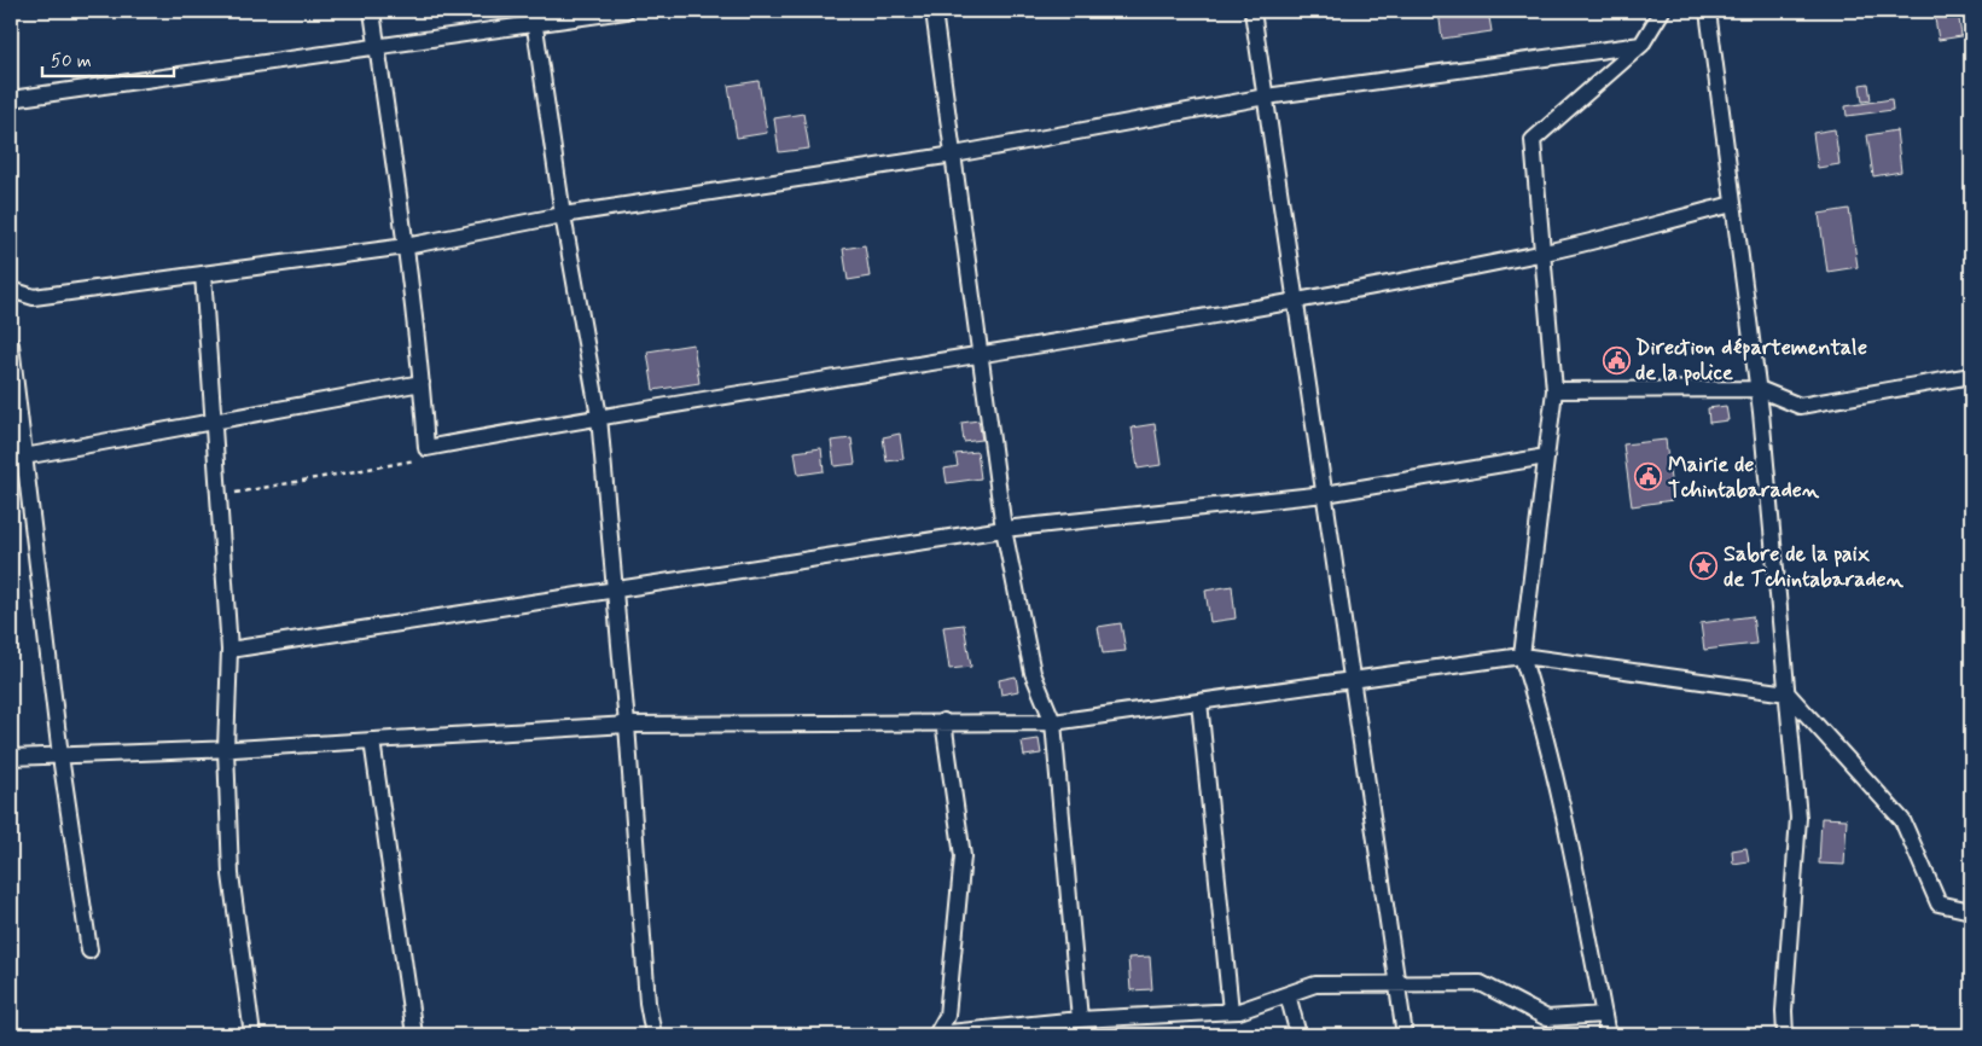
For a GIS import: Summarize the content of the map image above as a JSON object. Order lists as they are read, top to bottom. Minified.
{"places":{"public building":["Direction départementale de la police","Mairie de Tchintabaraden"],"place":["Sabre de la paix de Tchintabaraden"]},"scale_bar":"50 m"}
